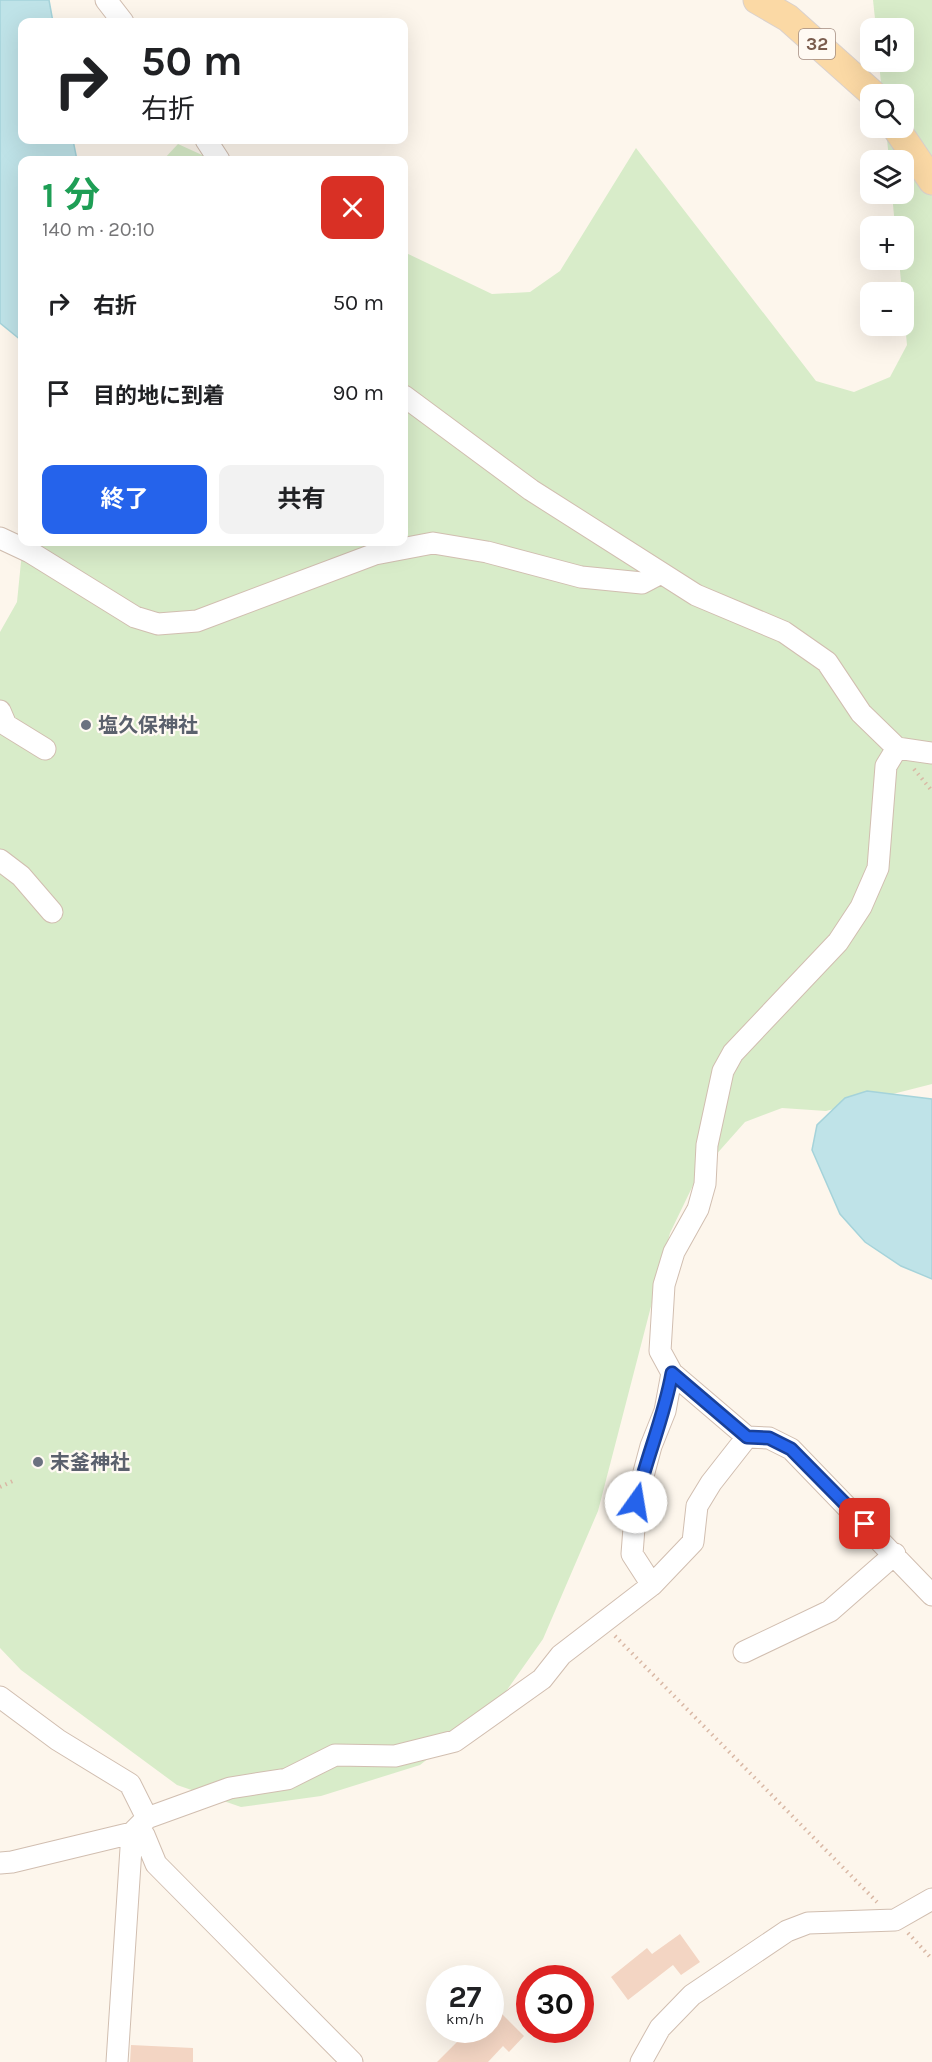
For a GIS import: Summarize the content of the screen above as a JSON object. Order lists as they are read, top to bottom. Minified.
{"streets":{"main road":["32"]},"places":["塩久保神社","末釜神社"],"page":{"map_buttons":["+","−"],"turn":["50 m","右折"],"heading":["1 分","140 m · 20:10"],"list":[{"name":"右折","value":"50 m"},{"name":"目的地に到着","value":"90 m"}],"buttons":["終了","共有"],"speed":"27 km/h","limit":"30"}}
